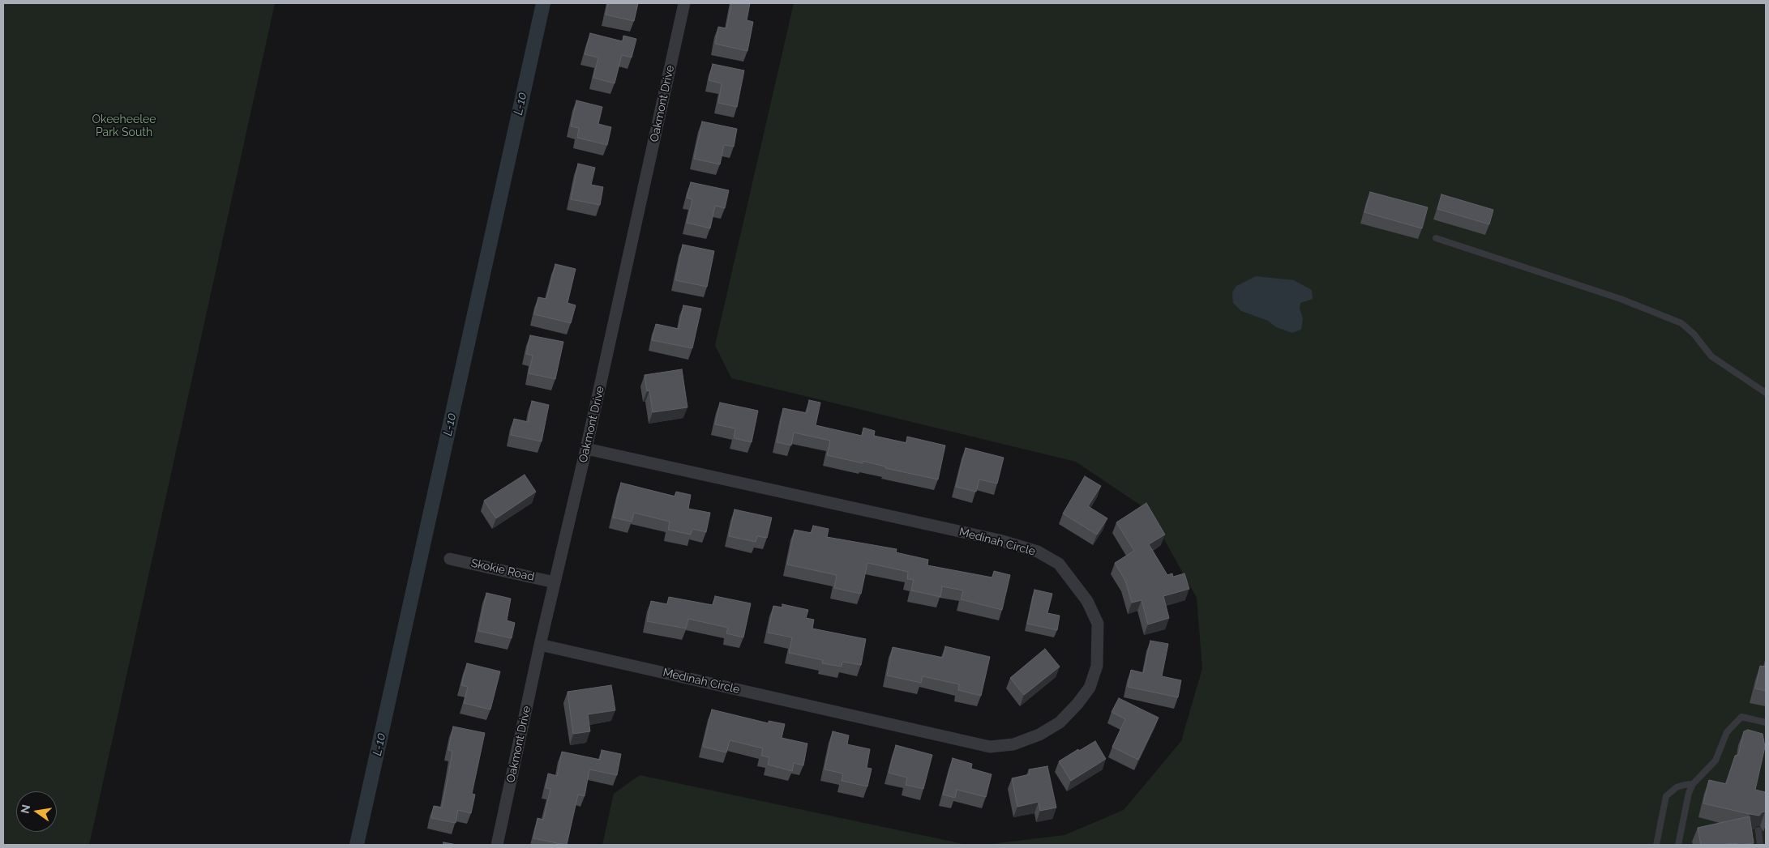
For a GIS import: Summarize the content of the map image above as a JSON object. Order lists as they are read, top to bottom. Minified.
{"streets":{"street":["Oakmont Drive","Medinah Circle","Skokie Road"]},"crossings":[["Oakmont Drive","Medinah Circle"],["Oakmont Drive","Skokie Road"]],"water":["L-10"],"parks":["Okeeheelee Park South"],"north":"left"}
